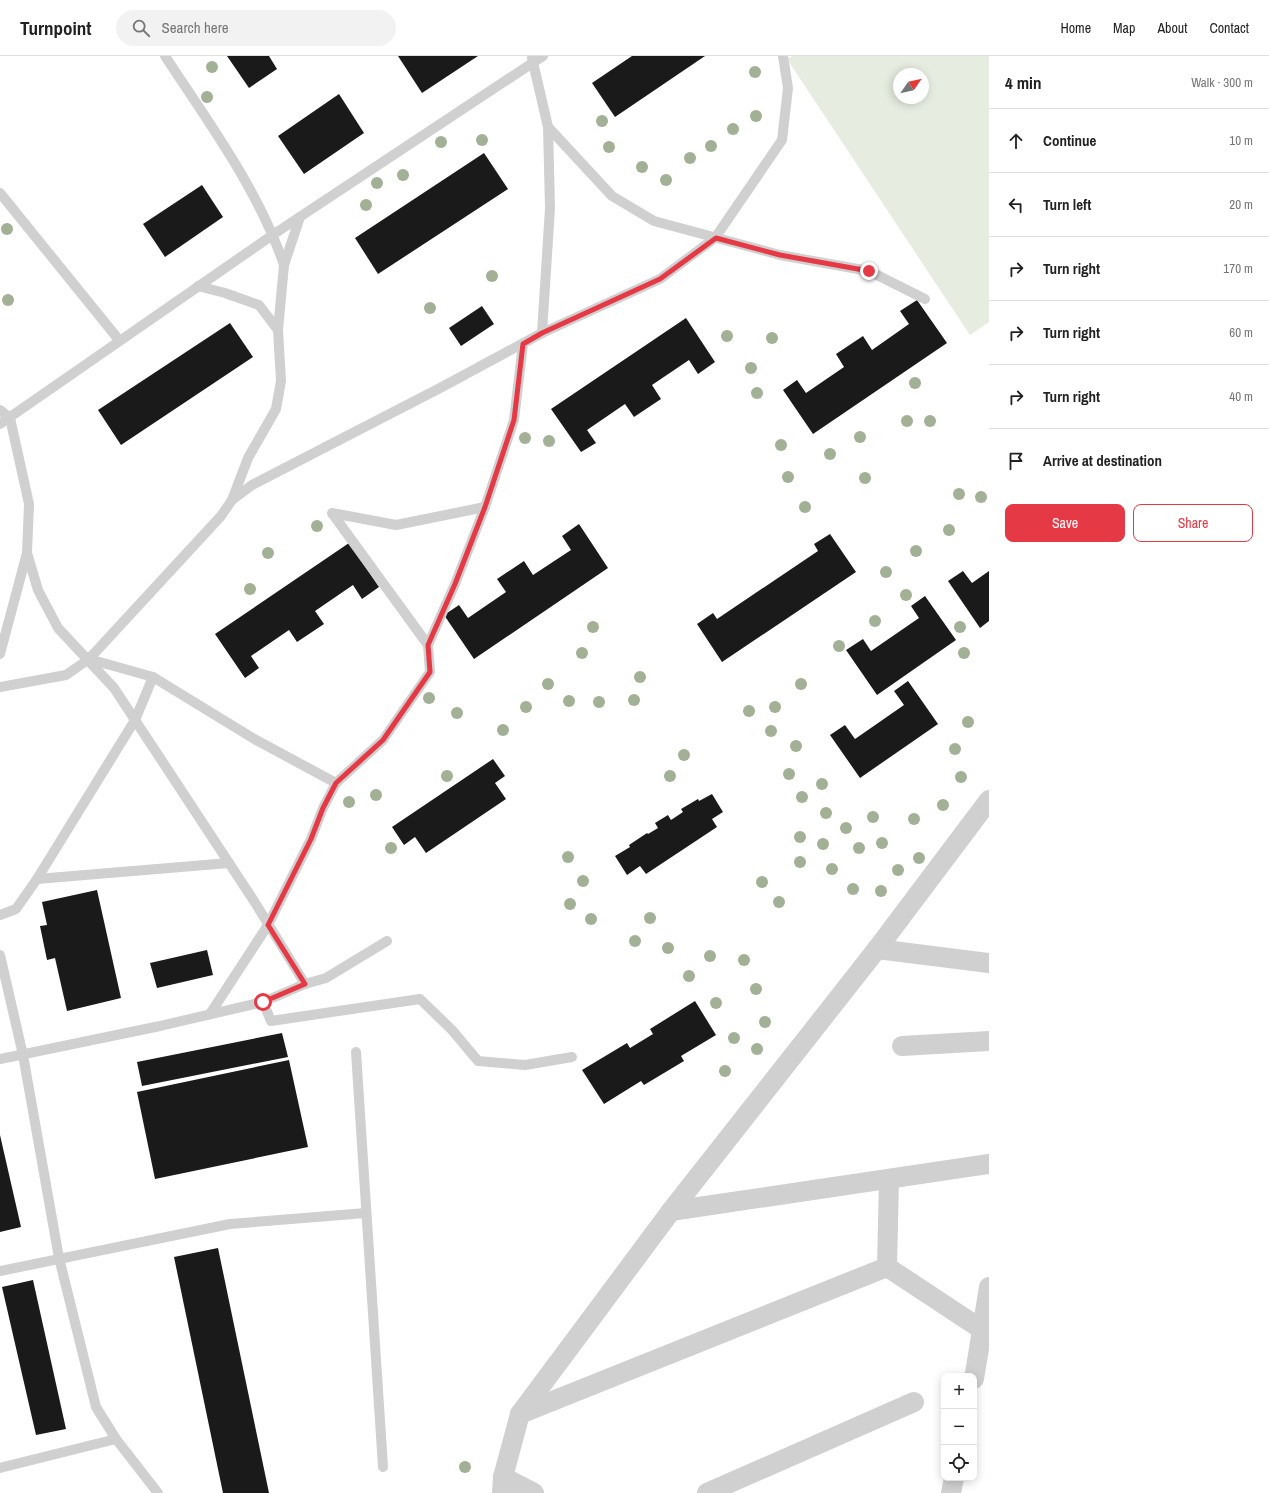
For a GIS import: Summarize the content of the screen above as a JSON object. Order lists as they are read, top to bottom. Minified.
{"north":"top right","page":{"header":"Turnpoint","search":"Search here","nav":["Home","Map","About","Contact"],"heading":["4 min","Walk · 300 m"],"list":[["Continue","10 m"],["Turn left","20 m"],["Turn right","170 m"],["Turn right","60 m"],["Turn right","40 m"],"Arrive at destination"],"buttons":["Save","Share"],"map_buttons":["+","−"]}}
